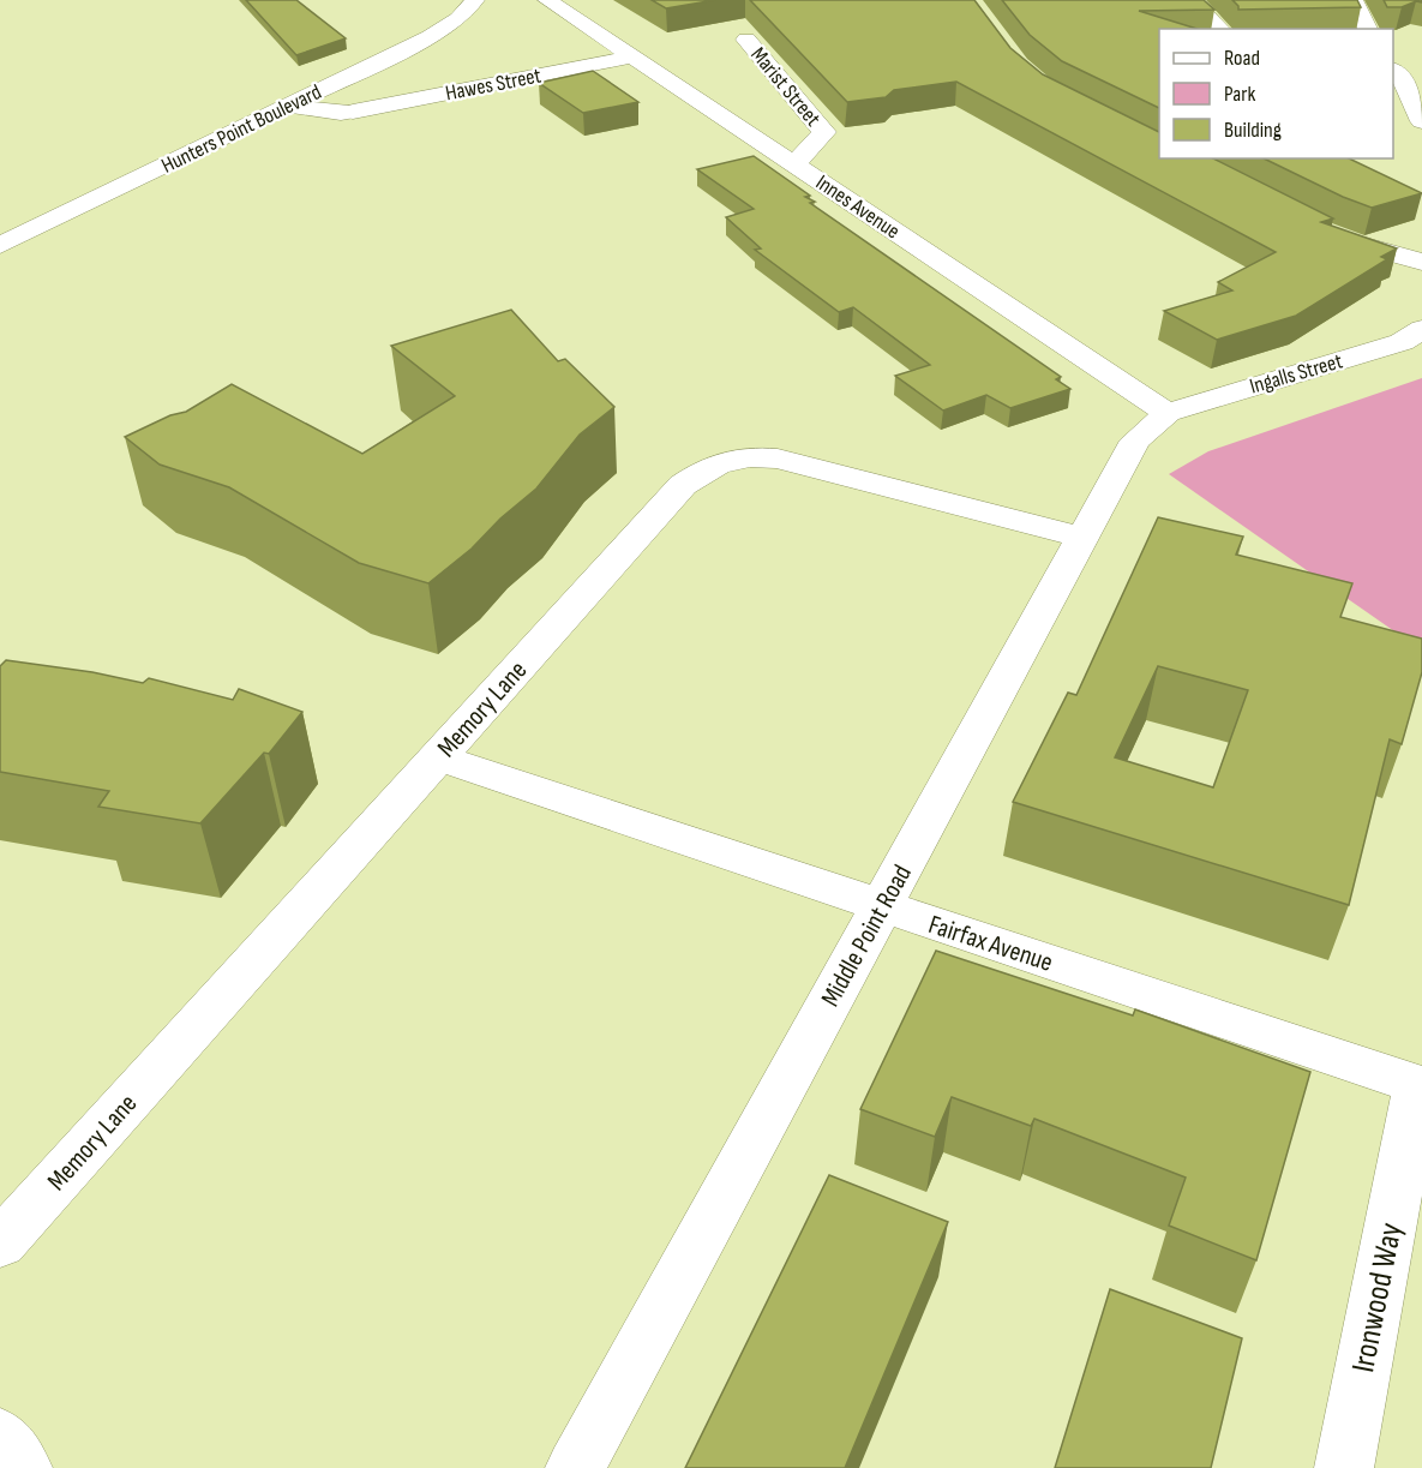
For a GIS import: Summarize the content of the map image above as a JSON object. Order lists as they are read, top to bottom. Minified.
{"streets":{"street":["Hawes Street","Marist Street","Hunters Point Boulevard","Innes Avenue","Ingalls Street","Memory Lane","Middle Point Road","Fairfax Avenue","Ironwood Way"]},"crossings":[["Hawes Street","Hunters Point Boulevard"],["Hawes Street","Innes Avenue"],["Marist Street","Innes Avenue"],["Innes Avenue","Ingalls Street"],["Innes Avenue","Middle Point Road"],["Ingalls Street","Middle Point Road"],["Memory Lane","Middle Point Road"],["Memory Lane","Fairfax Avenue"],["Middle Point Road","Fairfax Avenue"],["Fairfax Avenue","Ironwood Way"]],"legend":["Road","Park","Building"]}
